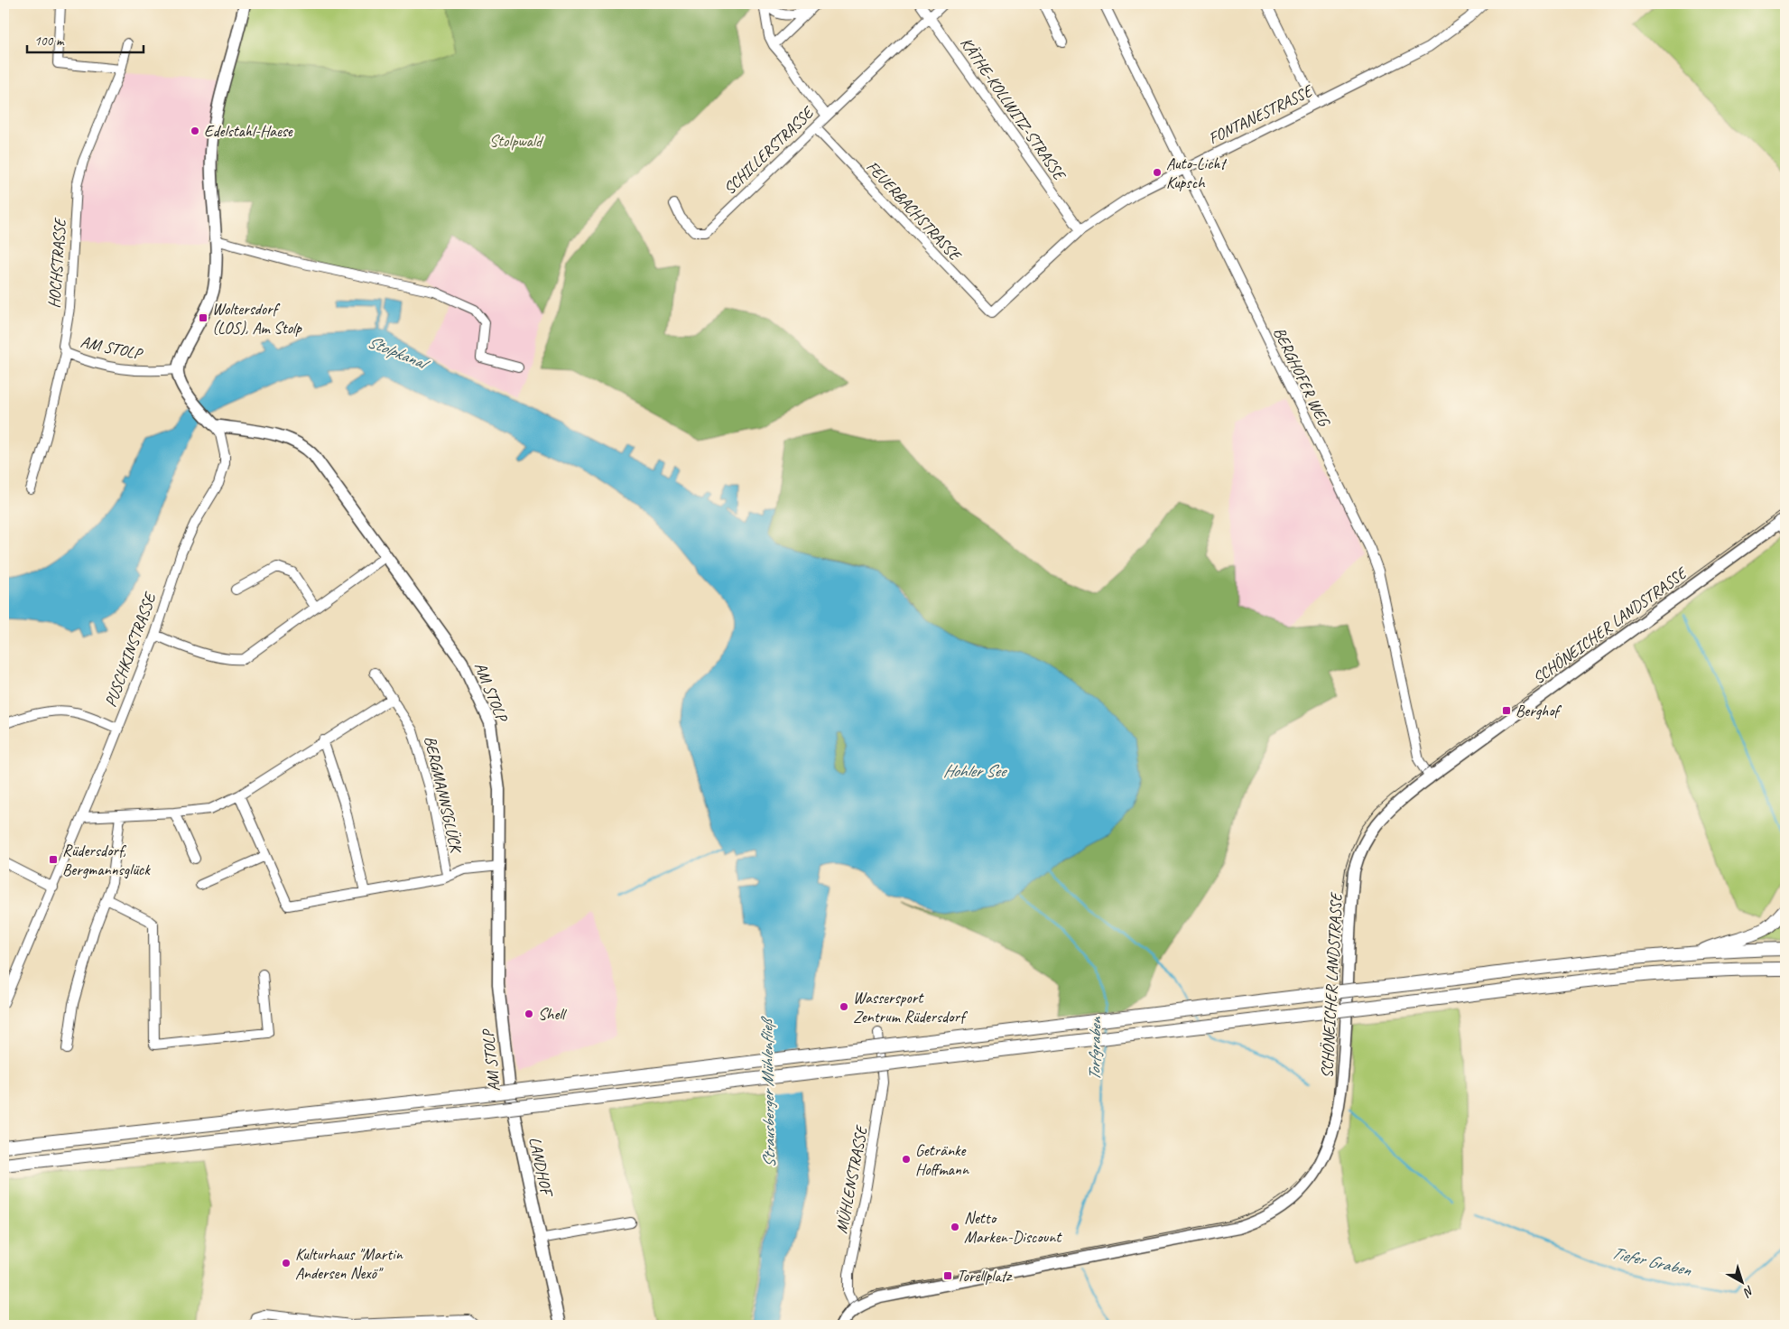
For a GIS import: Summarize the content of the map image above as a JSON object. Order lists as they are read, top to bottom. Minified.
{"streets":{"main road":["AM STOLP","SCHÖNEICHER LANDSTRASSE","LANDHOF"],"street":["KÄTHE-KOLLWITZ-STRASSE","FONTANESTRASSE","SCHILLERSTRASSE","FEUERBACHSTRASSE","HOCHSTRASSE","BERGHOFER WEG","PUSCHKINSTRASSE","BERGMANNSGLÜCK","MÜHLENSTRASSE"]},"crossings":[["KÄTHE-KOLLWITZ-STRASSE","FONTANESTRASSE"],["FONTANESTRASSE","FEUERBACHSTRASSE"],["FONTANESTRASSE","BERGHOFER WEG"],["SCHILLERSTRASSE","FEUERBACHSTRASSE"],["HOCHSTRASSE","AM STOLP"],["AM STOLP","PUSCHKINSTRASSE"],["AM STOLP","BERGMANNSGLÜCK"],["AM STOLP","LANDHOF"],["BERGHOFER WEG","SCHÖNEICHER LANDSTRASSE"],["SCHÖNEICHER LANDSTRASSE","MÜHLENSTRASSE"]],"water":["Stolpkanal","Hohler See","Torfgraben","Strausberger Mühlenfließ","Tiefer Graben"],"parks":["Stolpwald"],"places":{"other":["Edelstahl-Haese","Auto-Licht Kupsch","Wassersport Zentrum Rüdersdorf","Shell","Getränke Hoffmann","Netto Marken-Discount","Kulturhaus \"Martin Andersen Nexö\""],"transit":["Woltersdorf (LOS), Am Stolp","Berghof","Rüdersdorf, Bergmannsglück","Torellplatz"]},"scale_bar":"100 m","north":"bottom right"}
